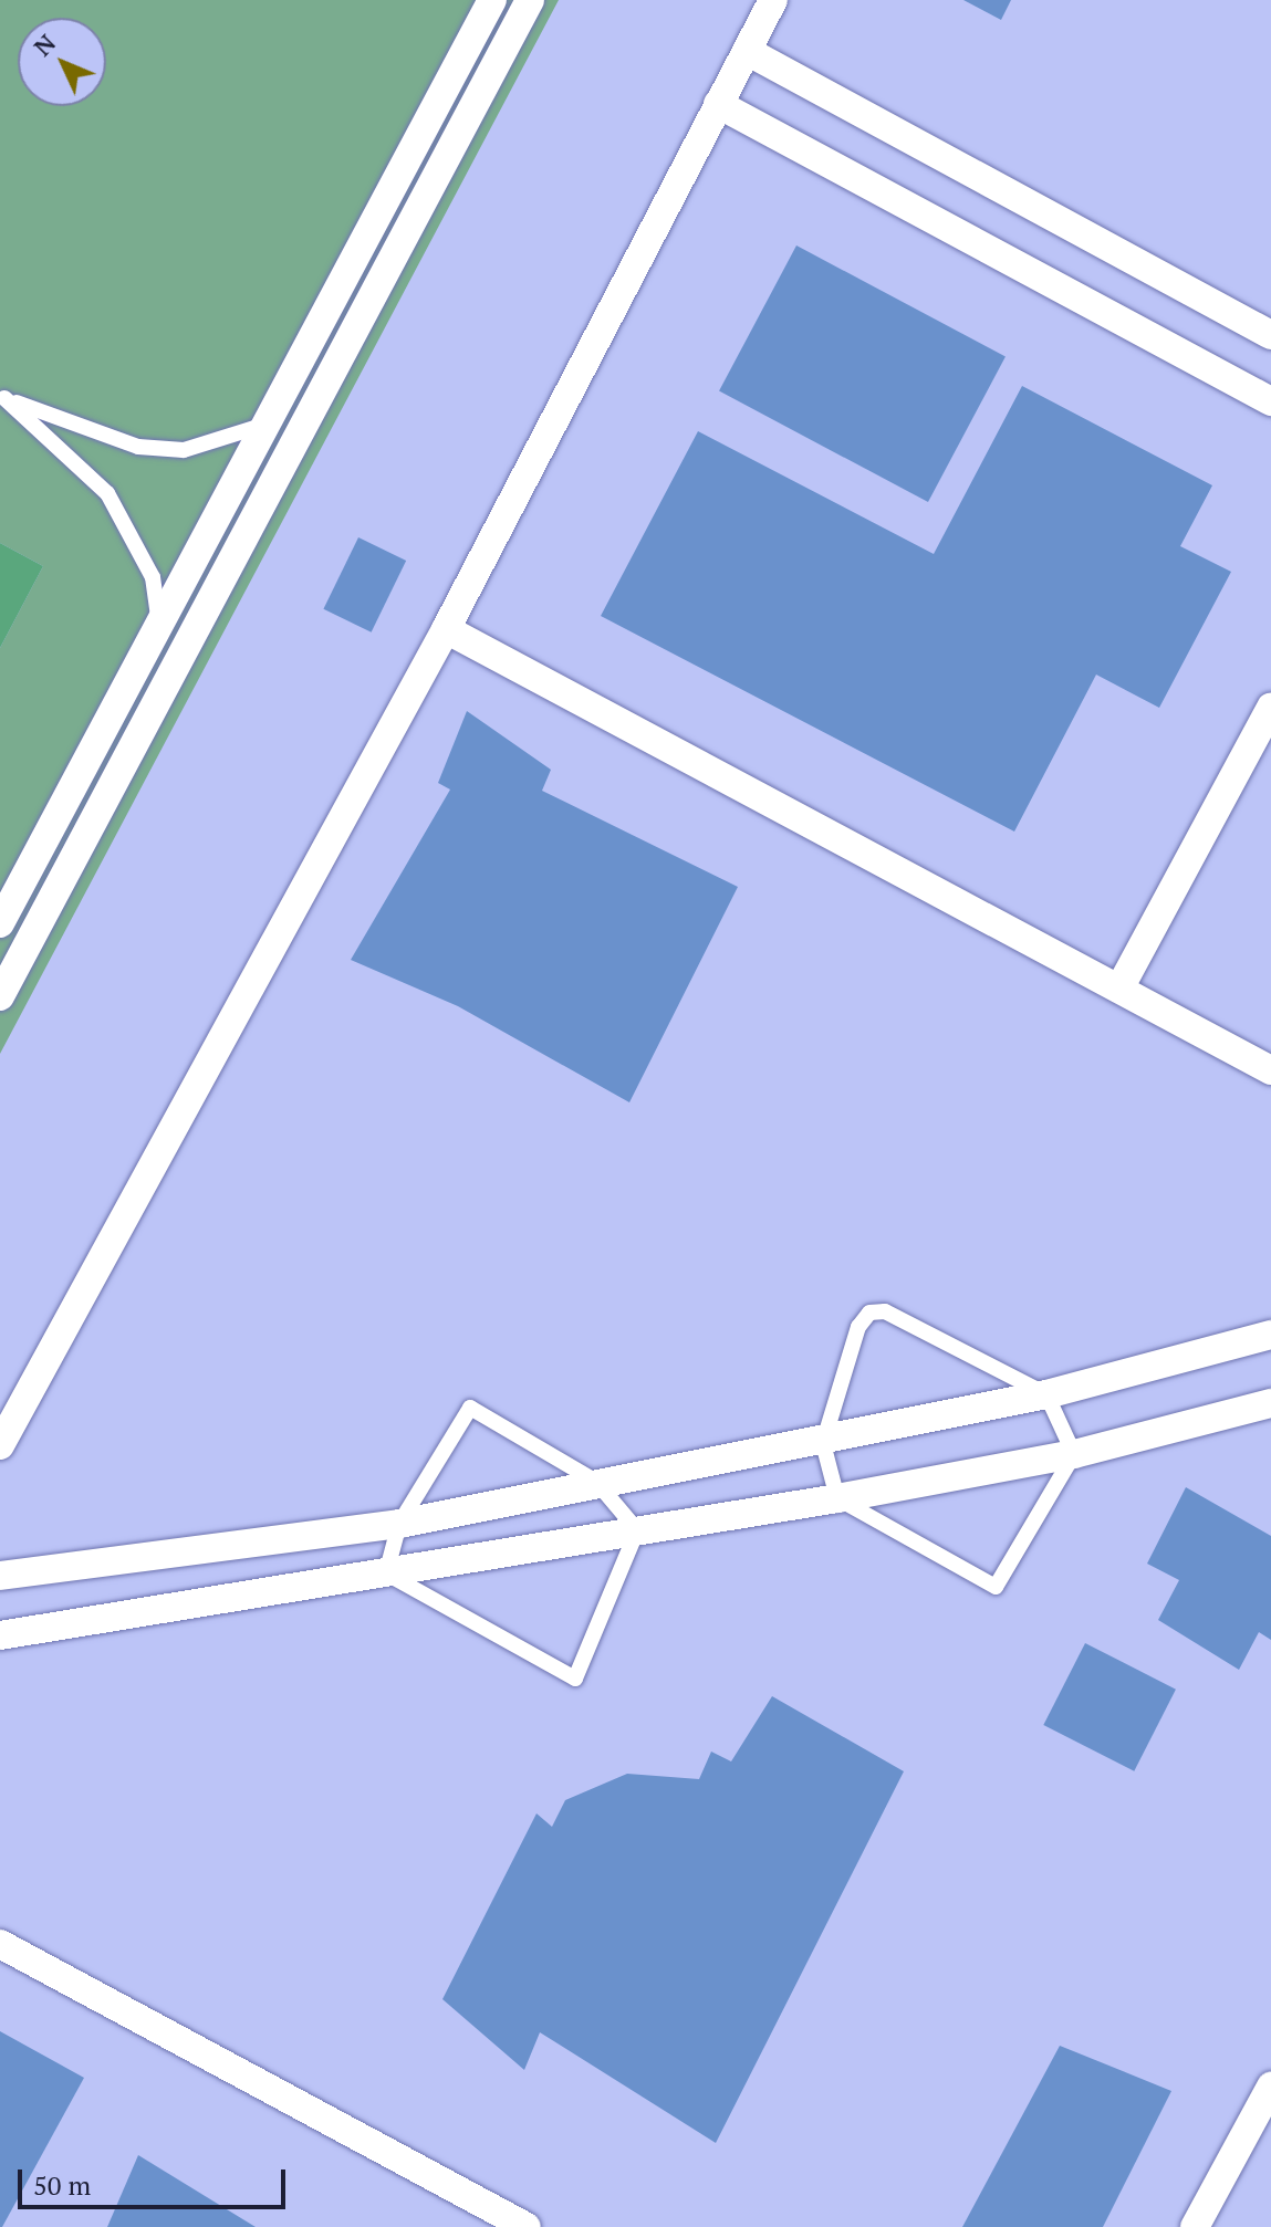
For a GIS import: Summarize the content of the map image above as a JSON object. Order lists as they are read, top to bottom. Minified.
{"scale_bar":"50 m","north":"top left"}
